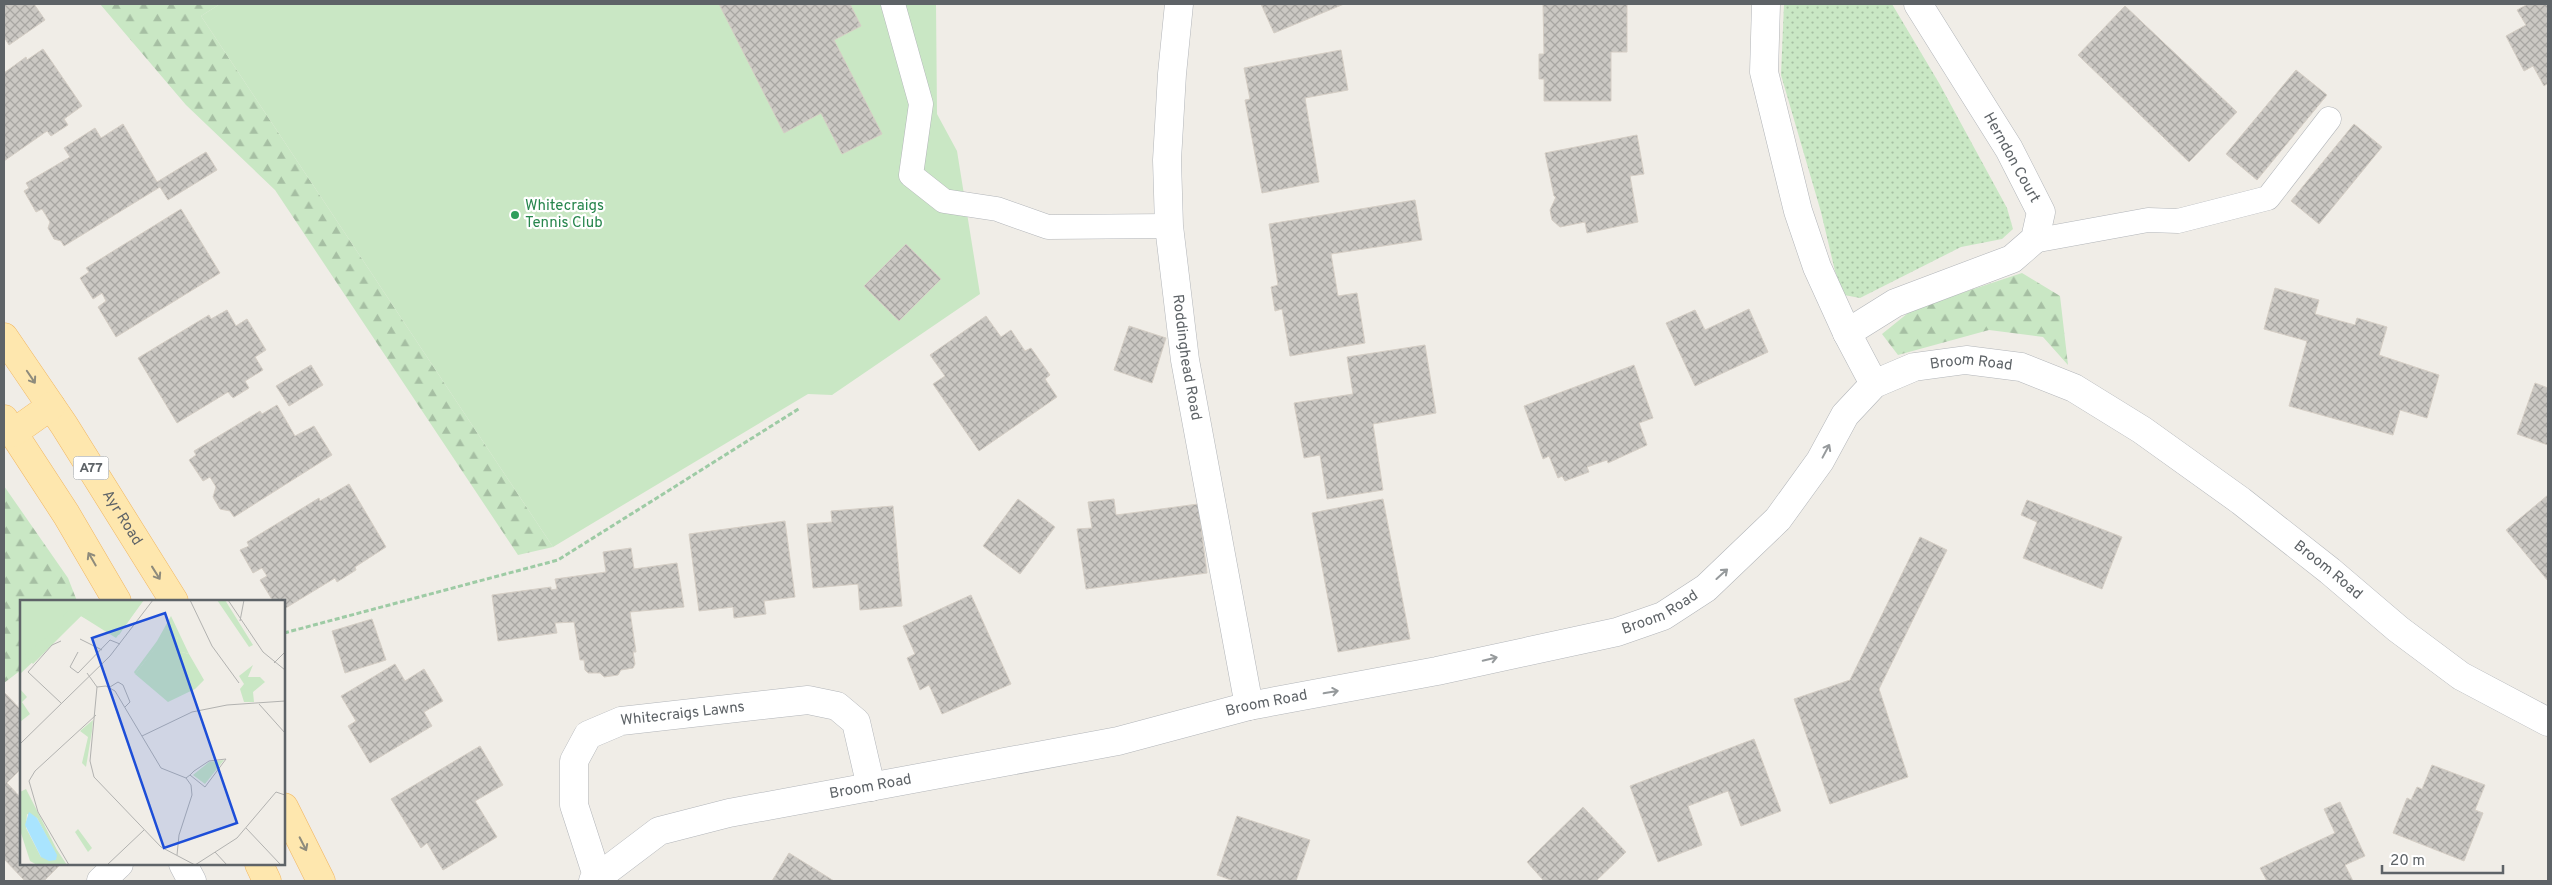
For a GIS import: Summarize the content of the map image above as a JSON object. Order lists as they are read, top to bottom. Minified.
{"streets":{"main road":["A77","Ayr Road"],"street":["Herndon Court","Roddinghead Road","Broom Road","Whitecraigs Lawns"]},"crossings":[["Roddinghead Road","Broom Road"],["Broom Road","Whitecraigs Lawns"]],"places":["Whitecraigs Tennis Club"],"scale_bar":"20 m"}
